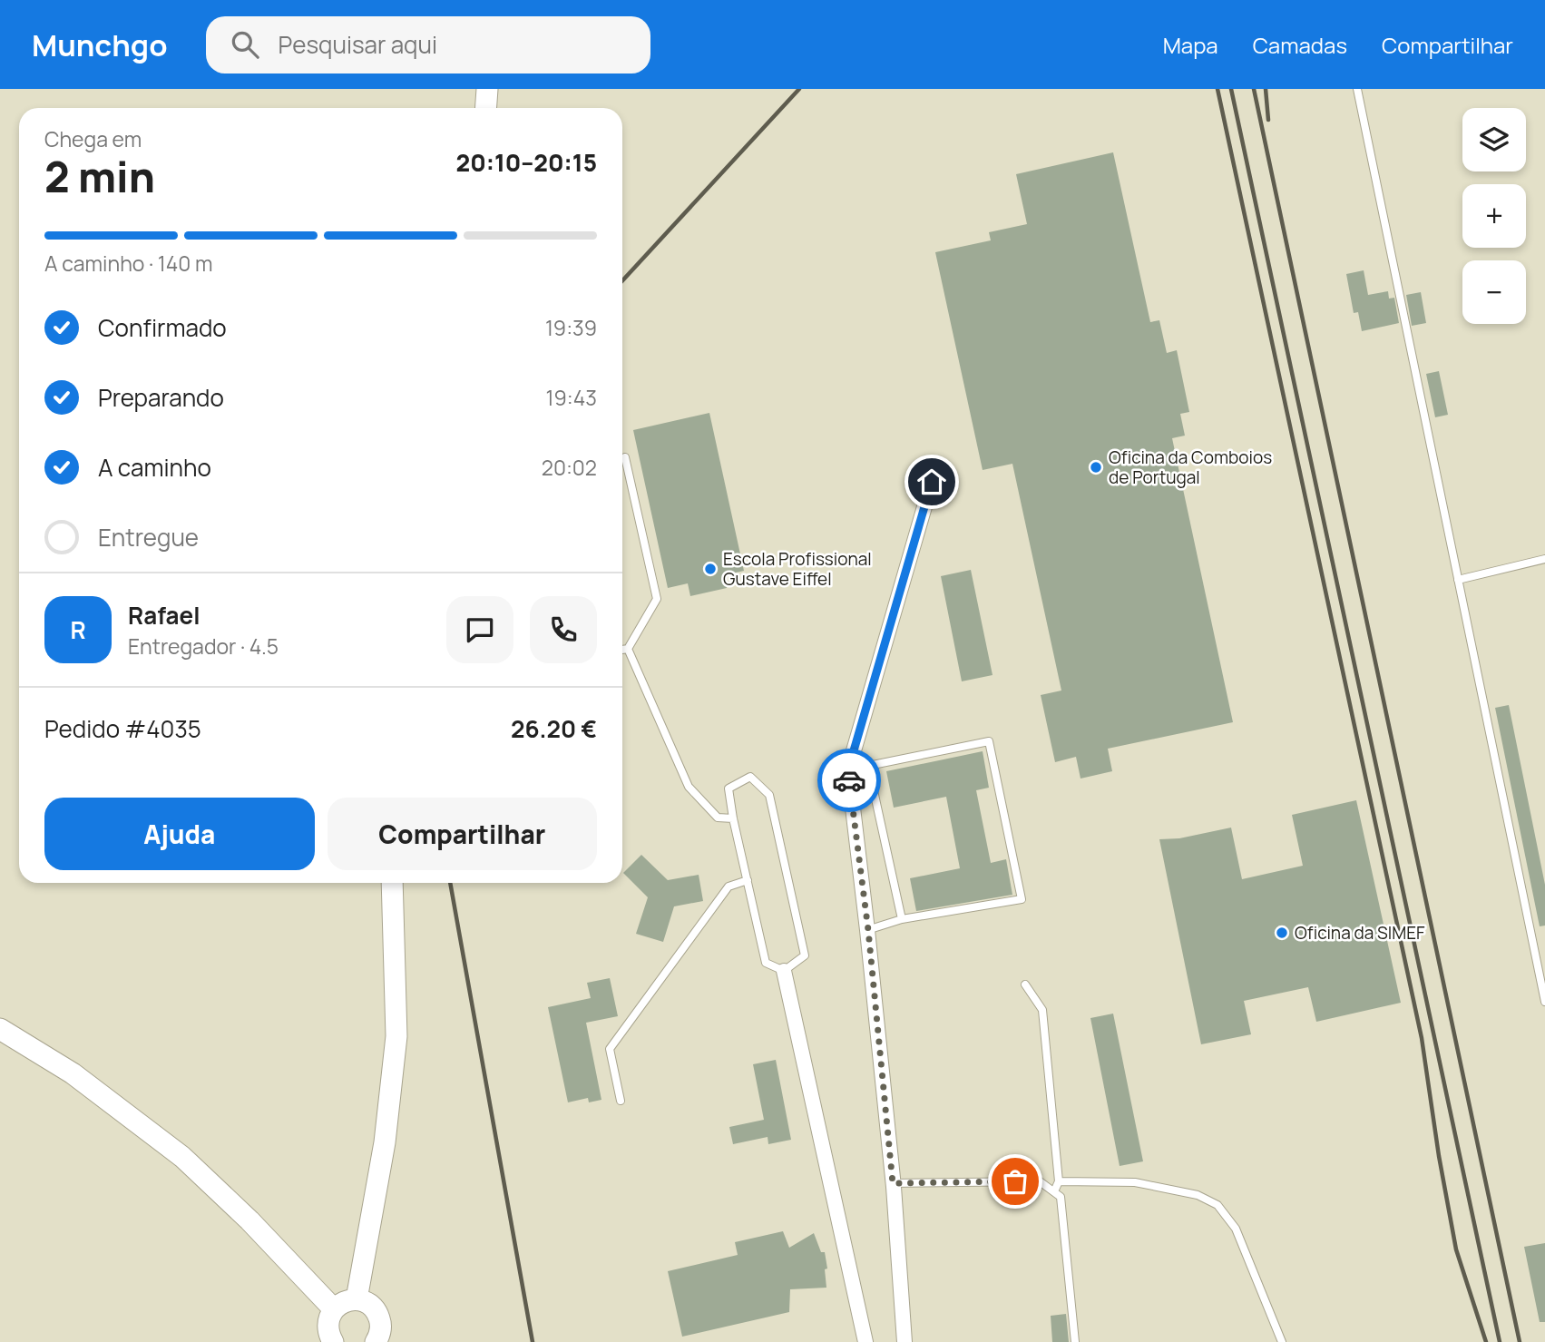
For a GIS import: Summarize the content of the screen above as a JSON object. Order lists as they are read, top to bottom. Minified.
{"places":["Oficina da Comboios de Portugal","Escola Profissional Gustave Eiffel","Oficina da SIMEF"],"page":{"header":"Munchgo","search":"Pesquisar aqui","nav":["Mapa","Camadas","Compartilhar"],"map_buttons":["+","−"],"heading":["2 min","Chega em","20:10–20:15"],"panel":["Rafael","Entregador · 4.5","Pedido #4035","26.20 €"],"bar":"A caminho · 140 m","list":[["Confirmado","19:39"],["Preparando","19:43"],["A caminho","20:02"],"Entregue"],"round":"R","buttons":["Ajuda","Compartilhar"]}}
